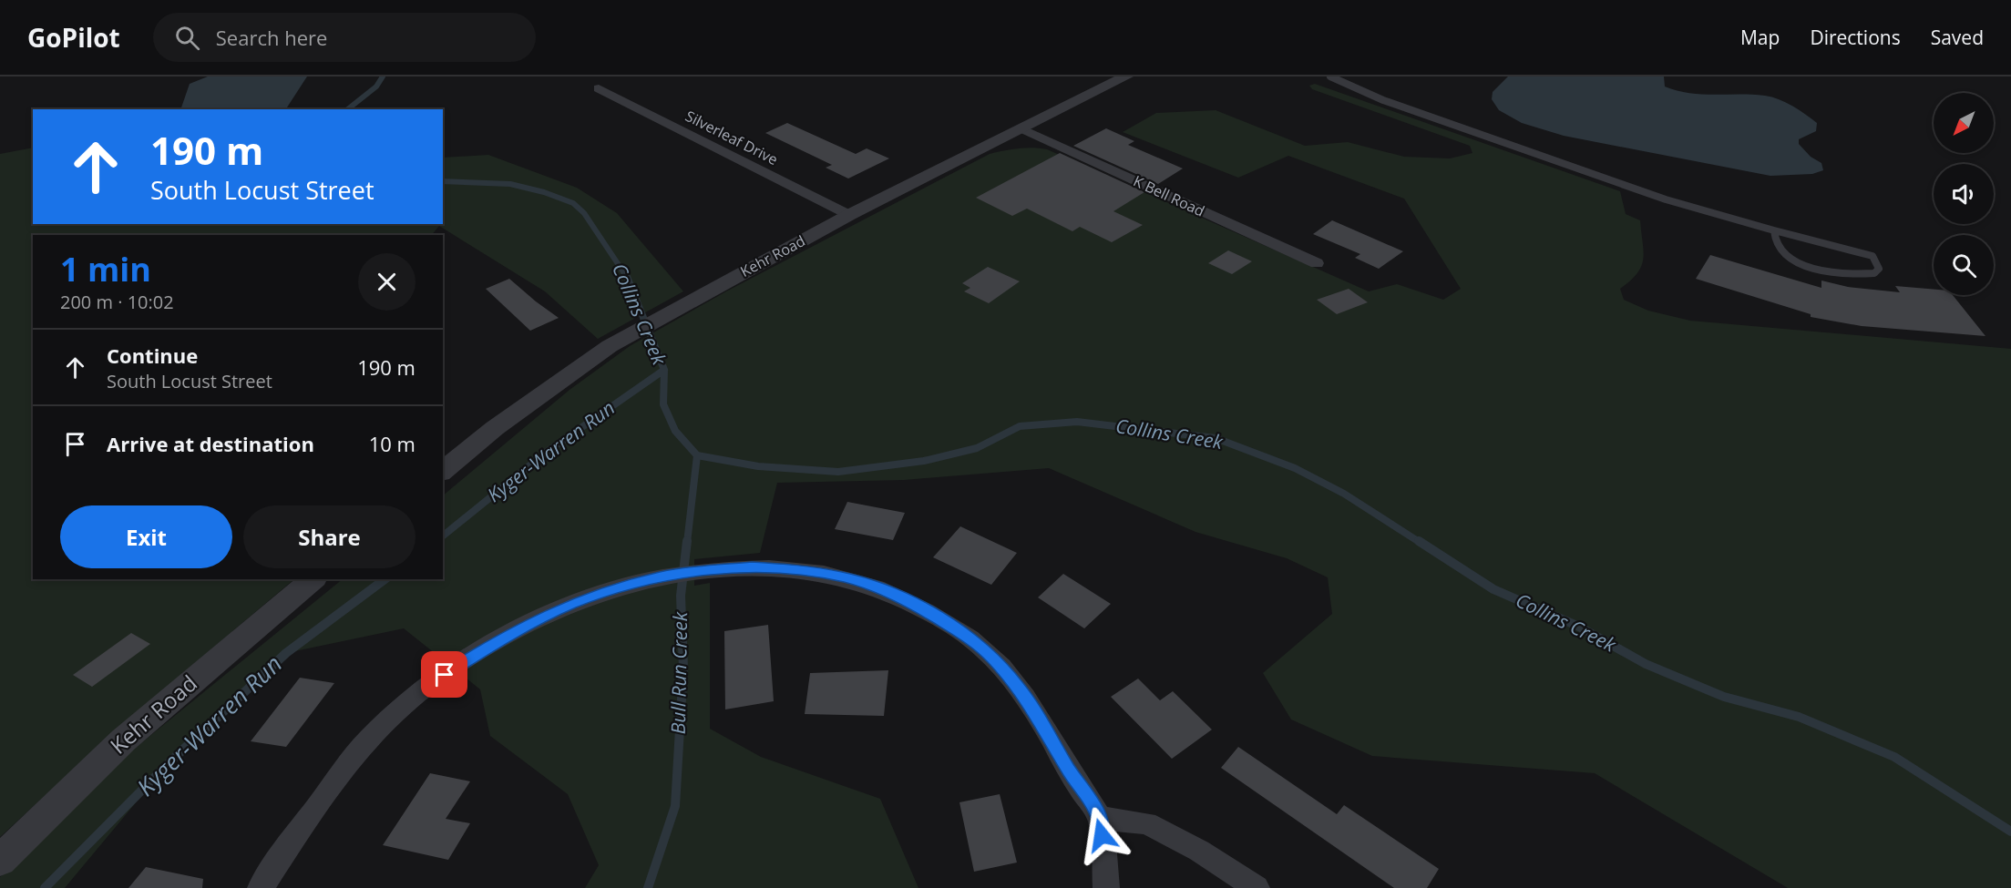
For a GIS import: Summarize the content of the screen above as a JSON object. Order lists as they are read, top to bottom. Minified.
{"streets":{"street":["Silverleaf Drive","K Bell Road","Kehr Road"]},"crossings":[["Silverleaf Drive","Kehr Road"],["K Bell Road","Kehr Road"]],"water":["Collins Creek","Kyger-Warren Run","Bull Run Creek"],"north":"bottom left","page":{"header":"GoPilot","search":"Search here","nav":["Map","Directions","Saved"],"turn":["190 m","South Locust Street"],"heading":["1 min","200 m · 10:02"],"list":[{"name":"Continue","note":"South Locust Street","value":"190 m"},{"name":"Arrive at destination","value":"10 m"}],"buttons":["Exit","Share"]}}
